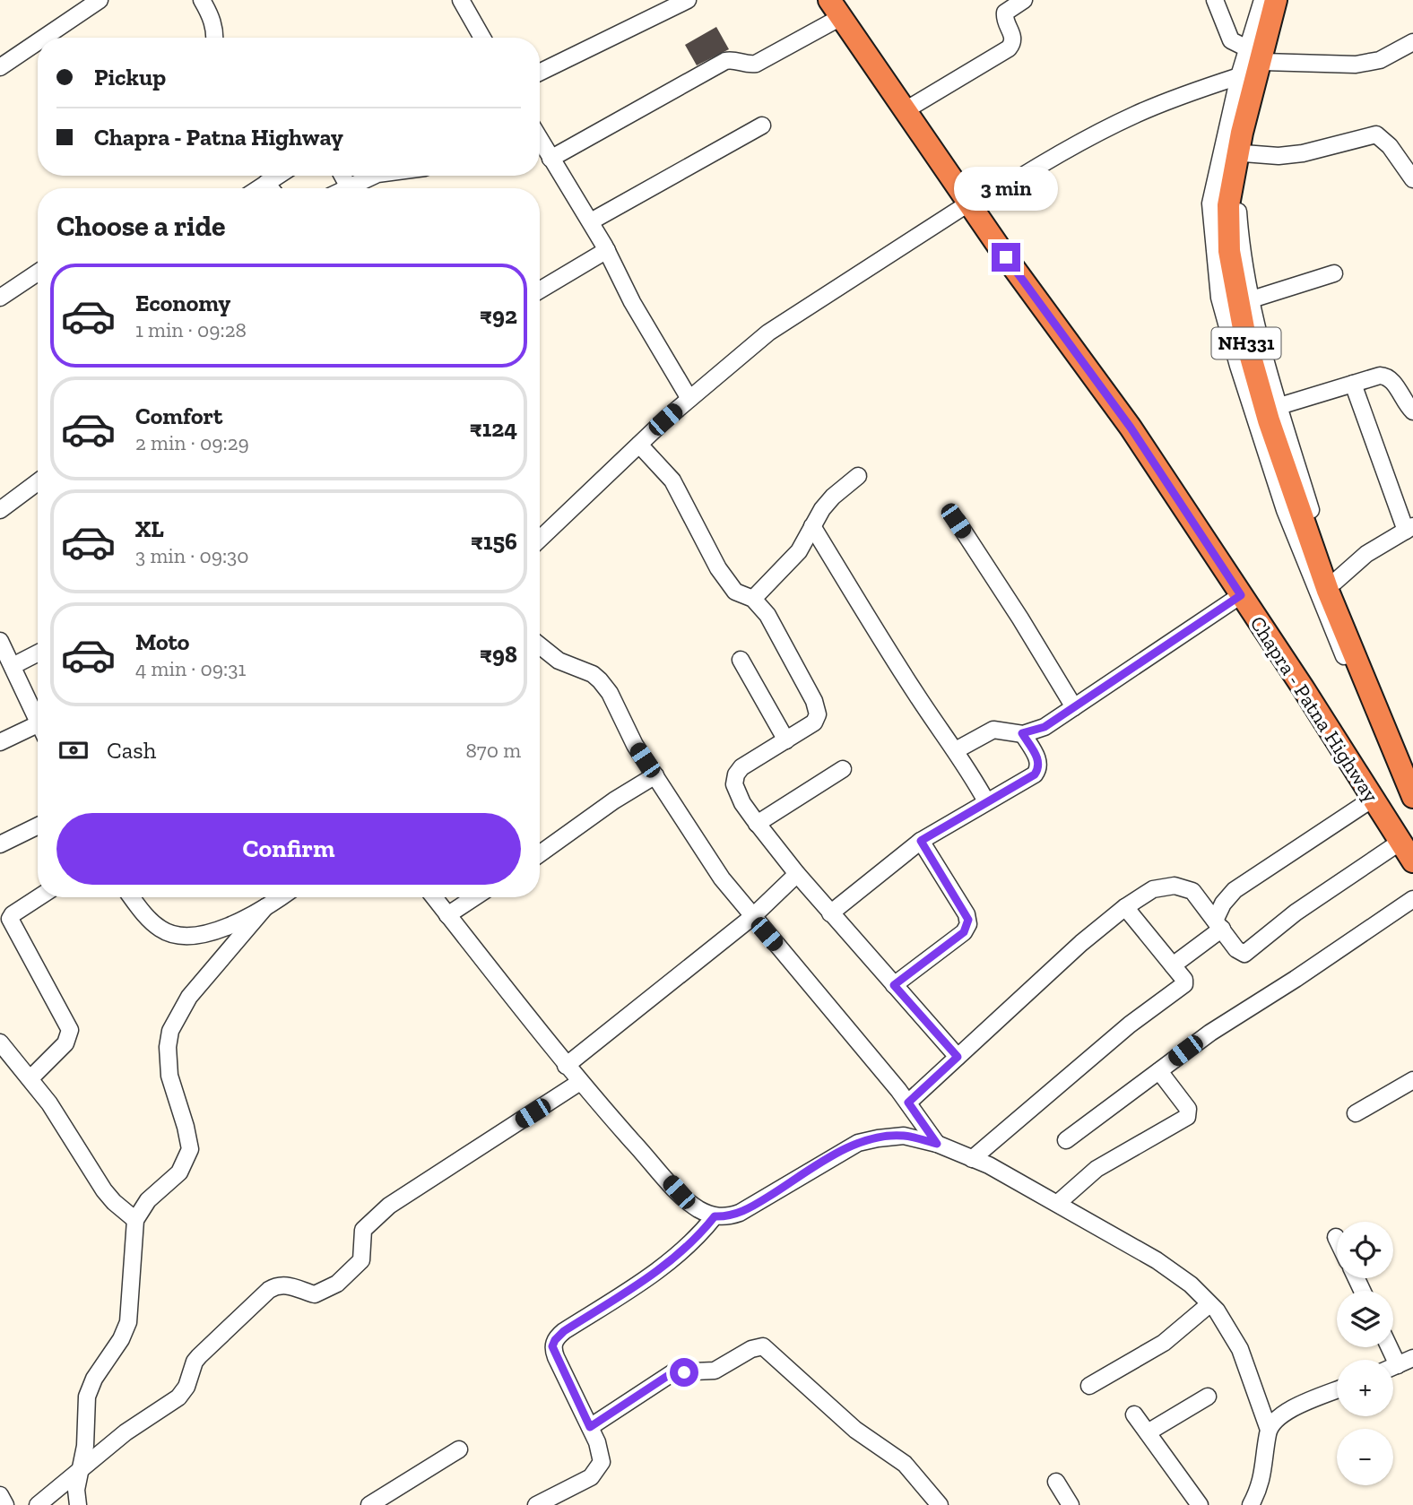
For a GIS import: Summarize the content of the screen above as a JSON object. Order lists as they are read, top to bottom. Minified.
{"streets":{"highway":["NH331","Chapra - Patna Highway"]},"page":{"banner":["Pickup","Chapra - Patna Highway"],"bubble":"3 min","heading":"Choose a ride","list":[{"name":"Economy","note":"1 min · 09:28","value":"₹92"},{"name":"Comfort","note":"2 min · 09:29","value":"₹124"},{"name":"XL","note":"3 min · 09:30","value":"₹156"},{"name":"Moto","note":"4 min · 09:31","value":"₹98"}],"pay":["Cash","870 m"],"buttons":"Confirm","map_buttons":["+","−"]}}
